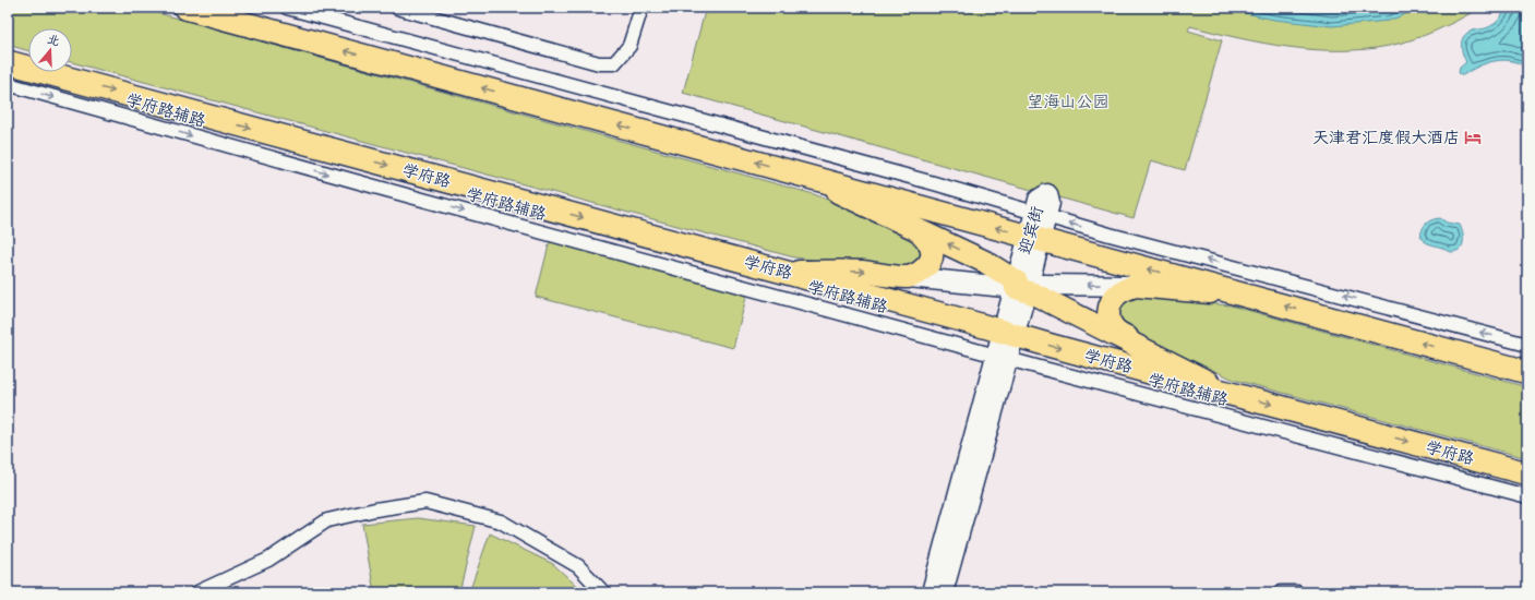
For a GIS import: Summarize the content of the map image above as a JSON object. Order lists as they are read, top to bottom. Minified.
{"streets":{"highway":["学府路"],"main road":["迎宾街"],"street":["学府路辅路"]},"crossings":[["学府路辅路","迎宾街"],["学府路","迎宾街"]],"one_way":["学府路辅路"],"parks":["望海山公园"],"places":{"hotel":["天津君汇度假大酒店"]},"north":"top"}
